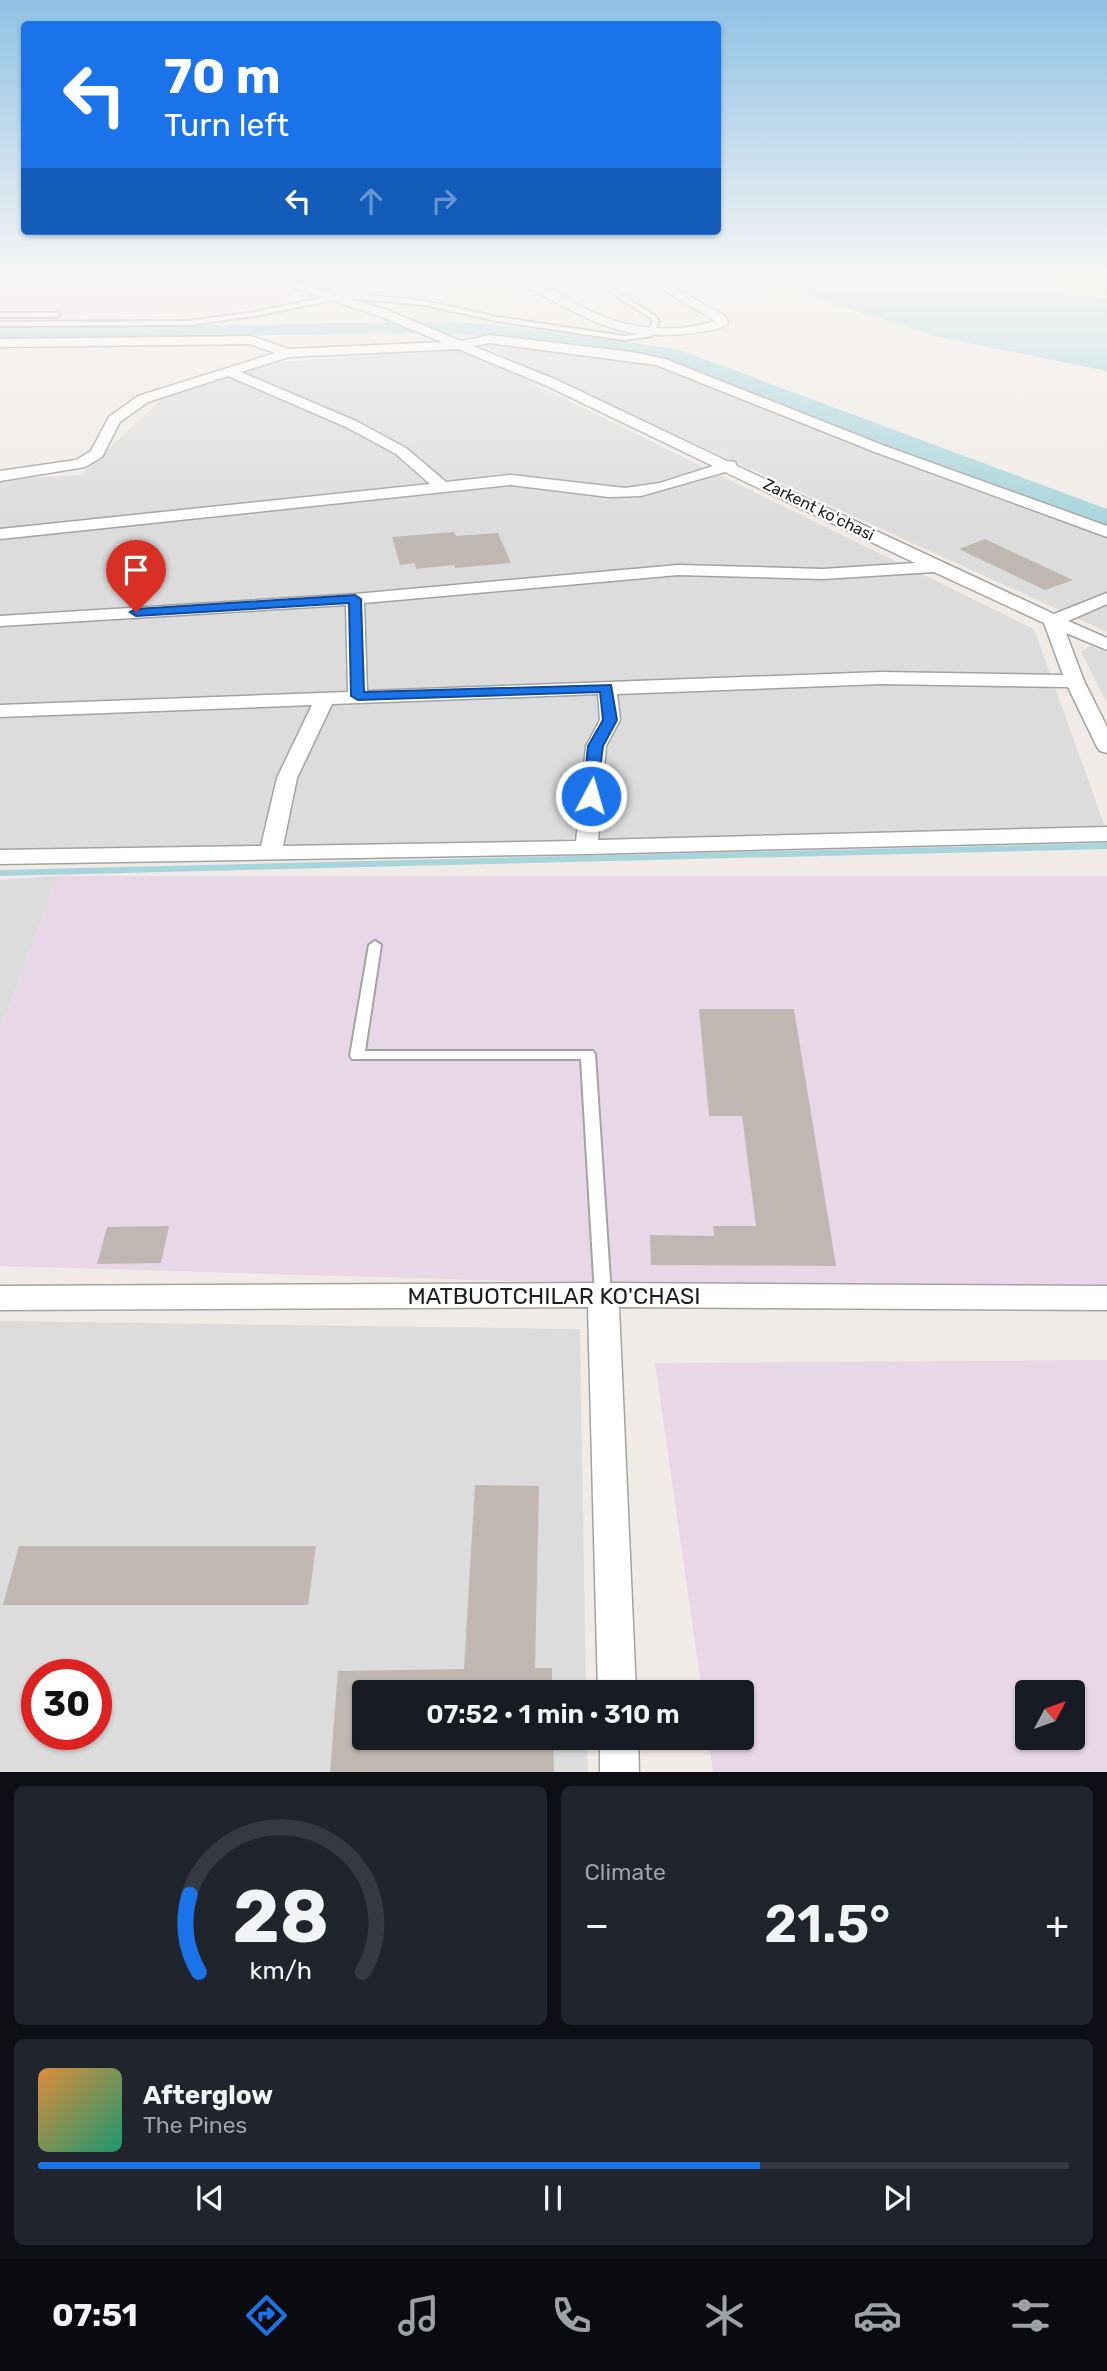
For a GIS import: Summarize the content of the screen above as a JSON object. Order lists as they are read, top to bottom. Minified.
{"streets":{"street":["Zarkent koʻchasi","MATBUOTCHILAR KO'CHASI"]},"north":"top right","page":{"turn":["70 m","Turn left"],"limit":"30","trip":"07:52 · 1 min · 310 m","tile":"Climate","heat":["−","21.5°","+"],"song":["Afterglow","The Pines"],"tabs":"07:51","gauge":["28","km/h"]}}
